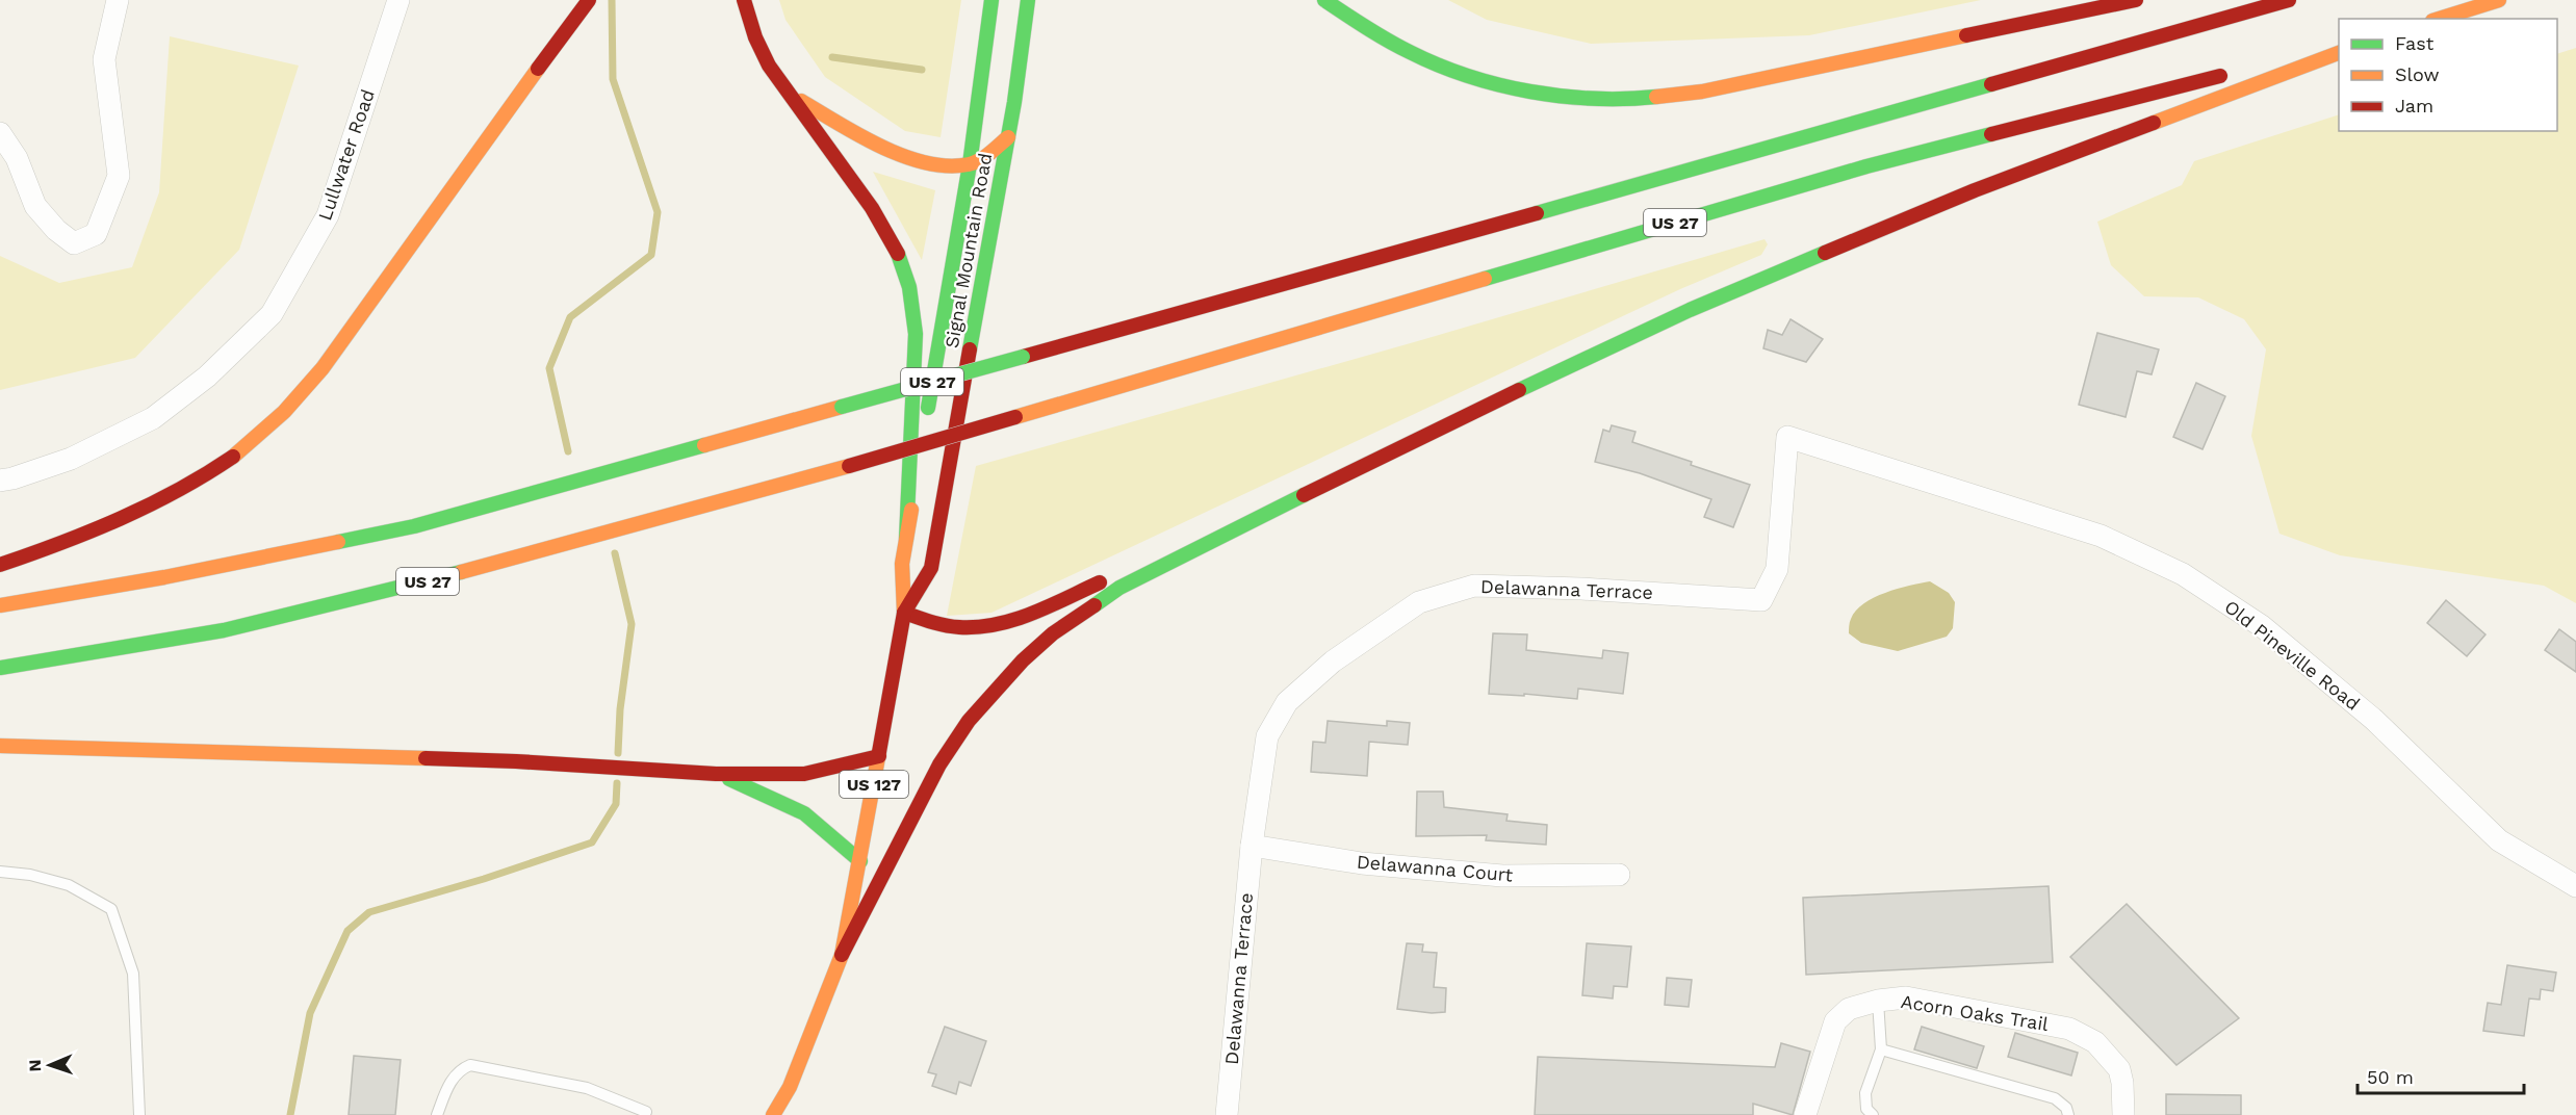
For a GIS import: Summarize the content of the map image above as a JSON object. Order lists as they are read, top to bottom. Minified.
{"streets":{"main road":["US 27","Signal Mountain Road","US 127"],"street":["Lullwater Road","Delawanna Terrace","Old Pineville Road","Delawanna Court","Acorn Oaks Trail"]},"crossings":[["Signal Mountain Road","US 127"],["Delawanna Terrace","Old Pineville Road"],["Delawanna Terrace","Delawanna Court"]],"legend":["Fast","Slow","Jam"],"scale_bar":"50 m","north":"left"}
